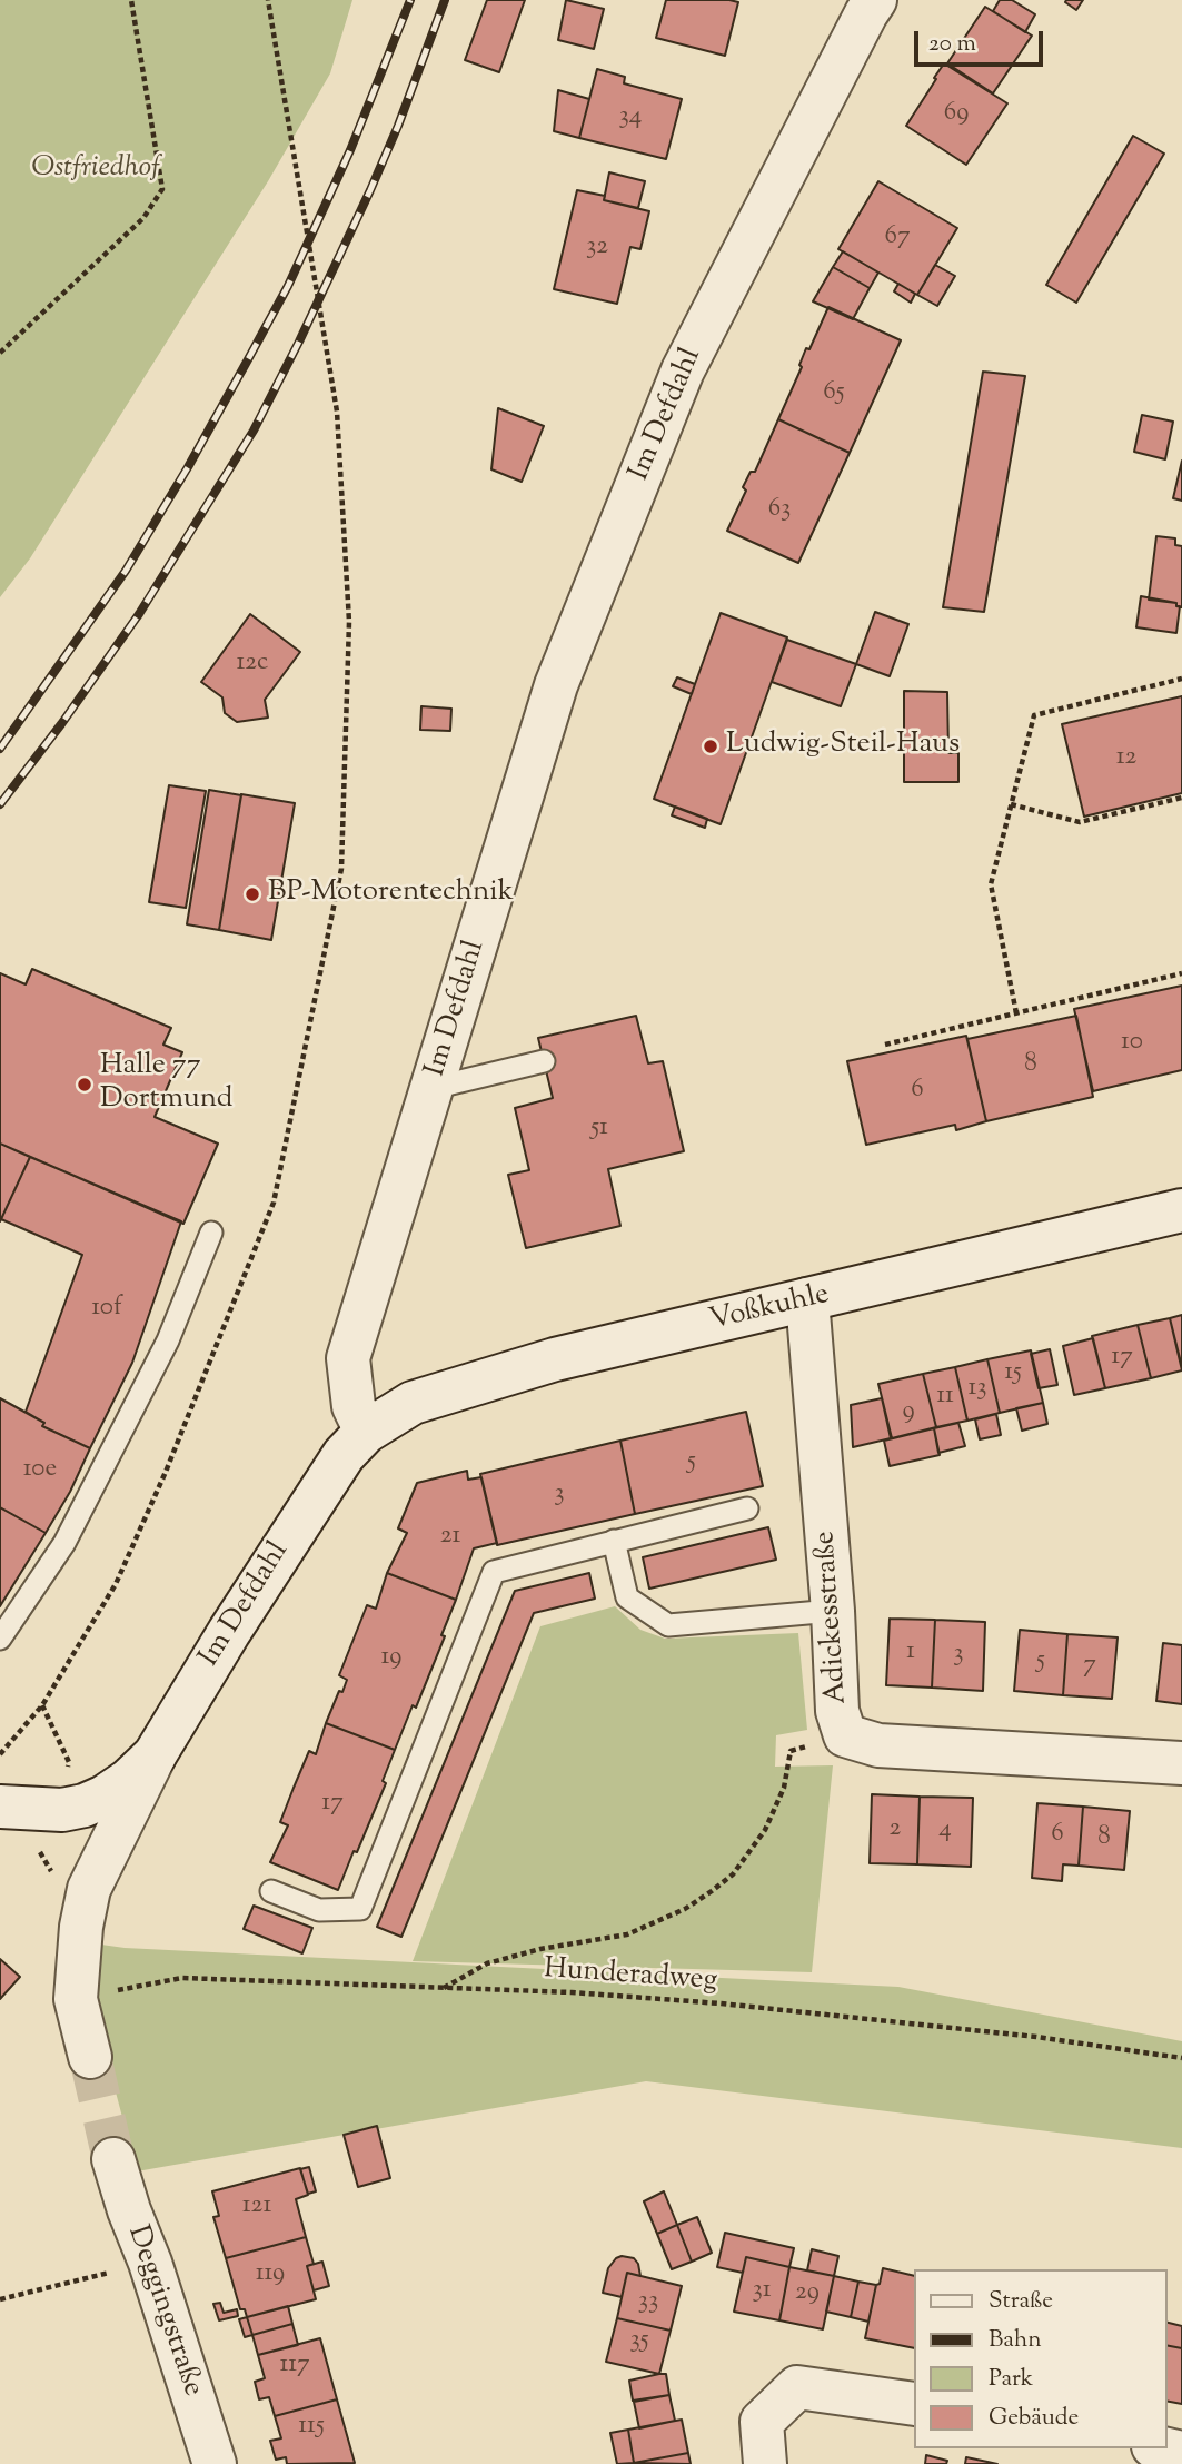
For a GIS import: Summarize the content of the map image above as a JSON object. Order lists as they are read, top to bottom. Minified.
{"streets":{"street":["Im Defdahl","Voßkuhle","Adickesstraße","Deggingstraße"],"path":["Hunderadweg"]},"crossings":[["Im Defdahl","Voßkuhle"],["Voßkuhle","Adickesstraße"]],"parks":["Ostfriedhof"],"places":["Ludwig-Steil-Haus","BP-Motorentechnik","Halle 77 Dortmund"],"house_numbers":["69","34","67","32","65","63","12c","12","10","8","6","51","10f","17","15","13","11","9","5","10e","3","21","1","3","19","5","7","17","2","4","6","8","121","119","31","29","33","35","117","115"],"legend":["Straße","Bahn","Park","Gebäude"],"scale_bar":"20 m"}
